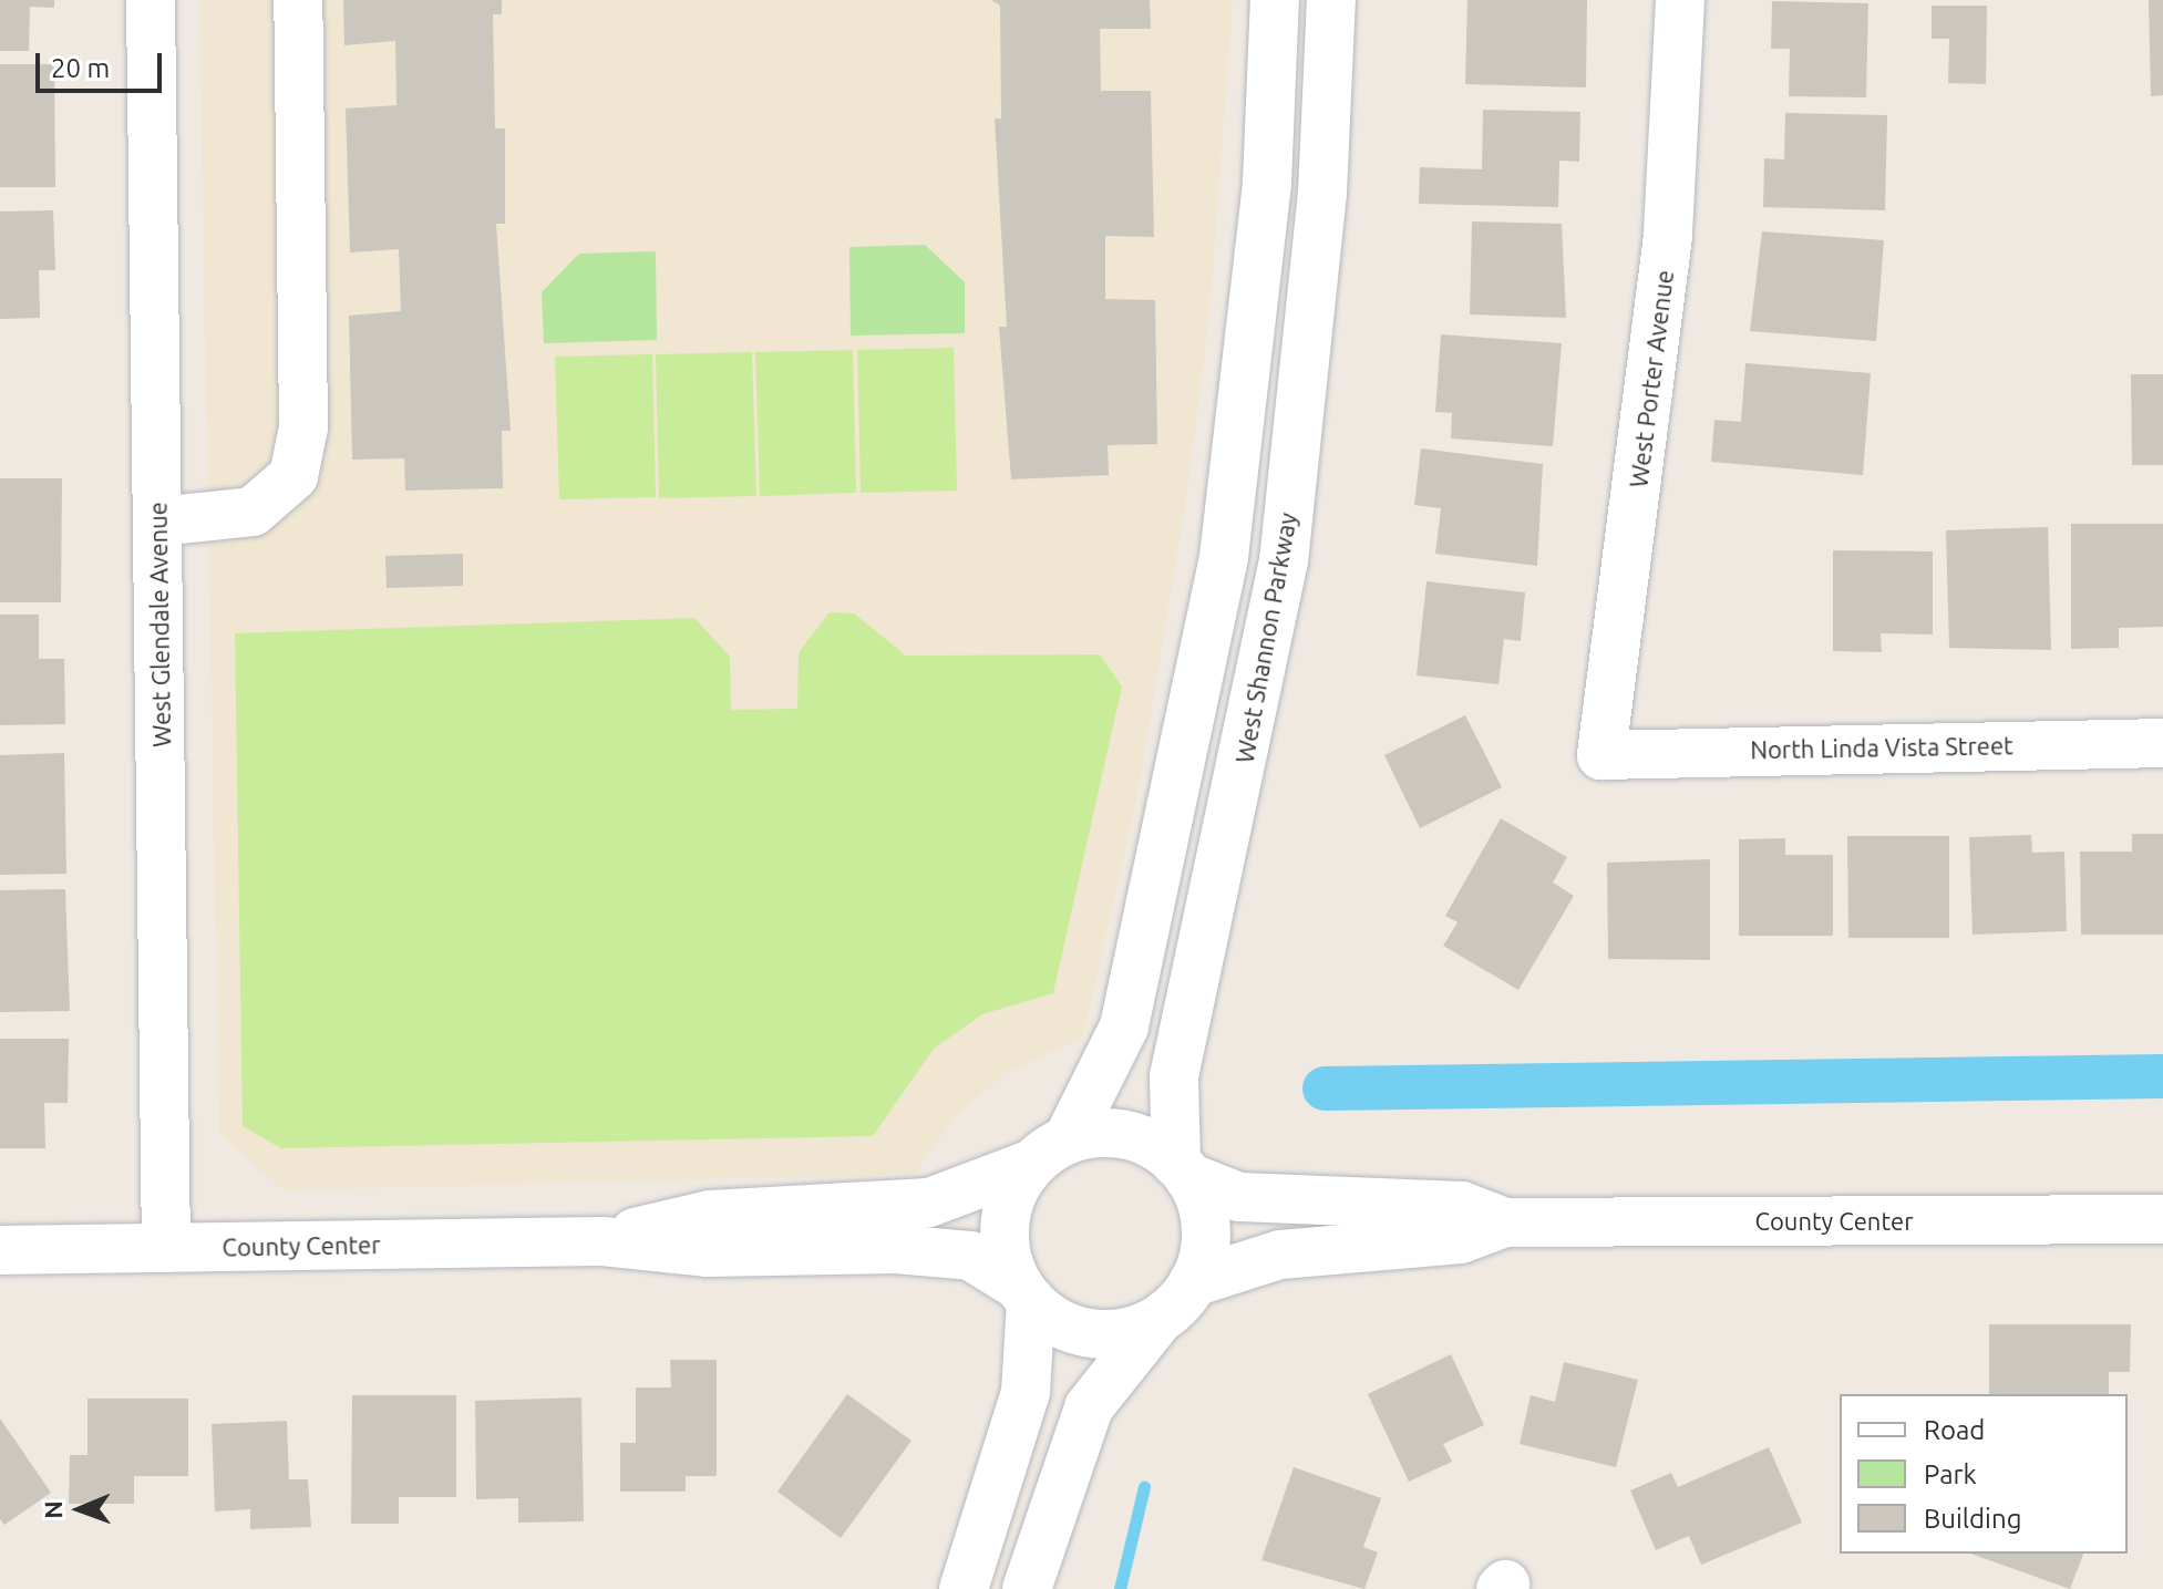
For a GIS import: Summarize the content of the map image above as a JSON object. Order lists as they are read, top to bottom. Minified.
{"streets":{"street":["West Porter Avenue","West Glendale Avenue","West Shannon Parkway","North Linda Vista Street","County Center"]},"crossings":[["West Porter Avenue","North Linda Vista Street"],["West Glendale Avenue","County Center"],["West Shannon Parkway","County Center"]],"legend":["Road","Park","Building"],"scale_bar":"20 m","north":"left"}
